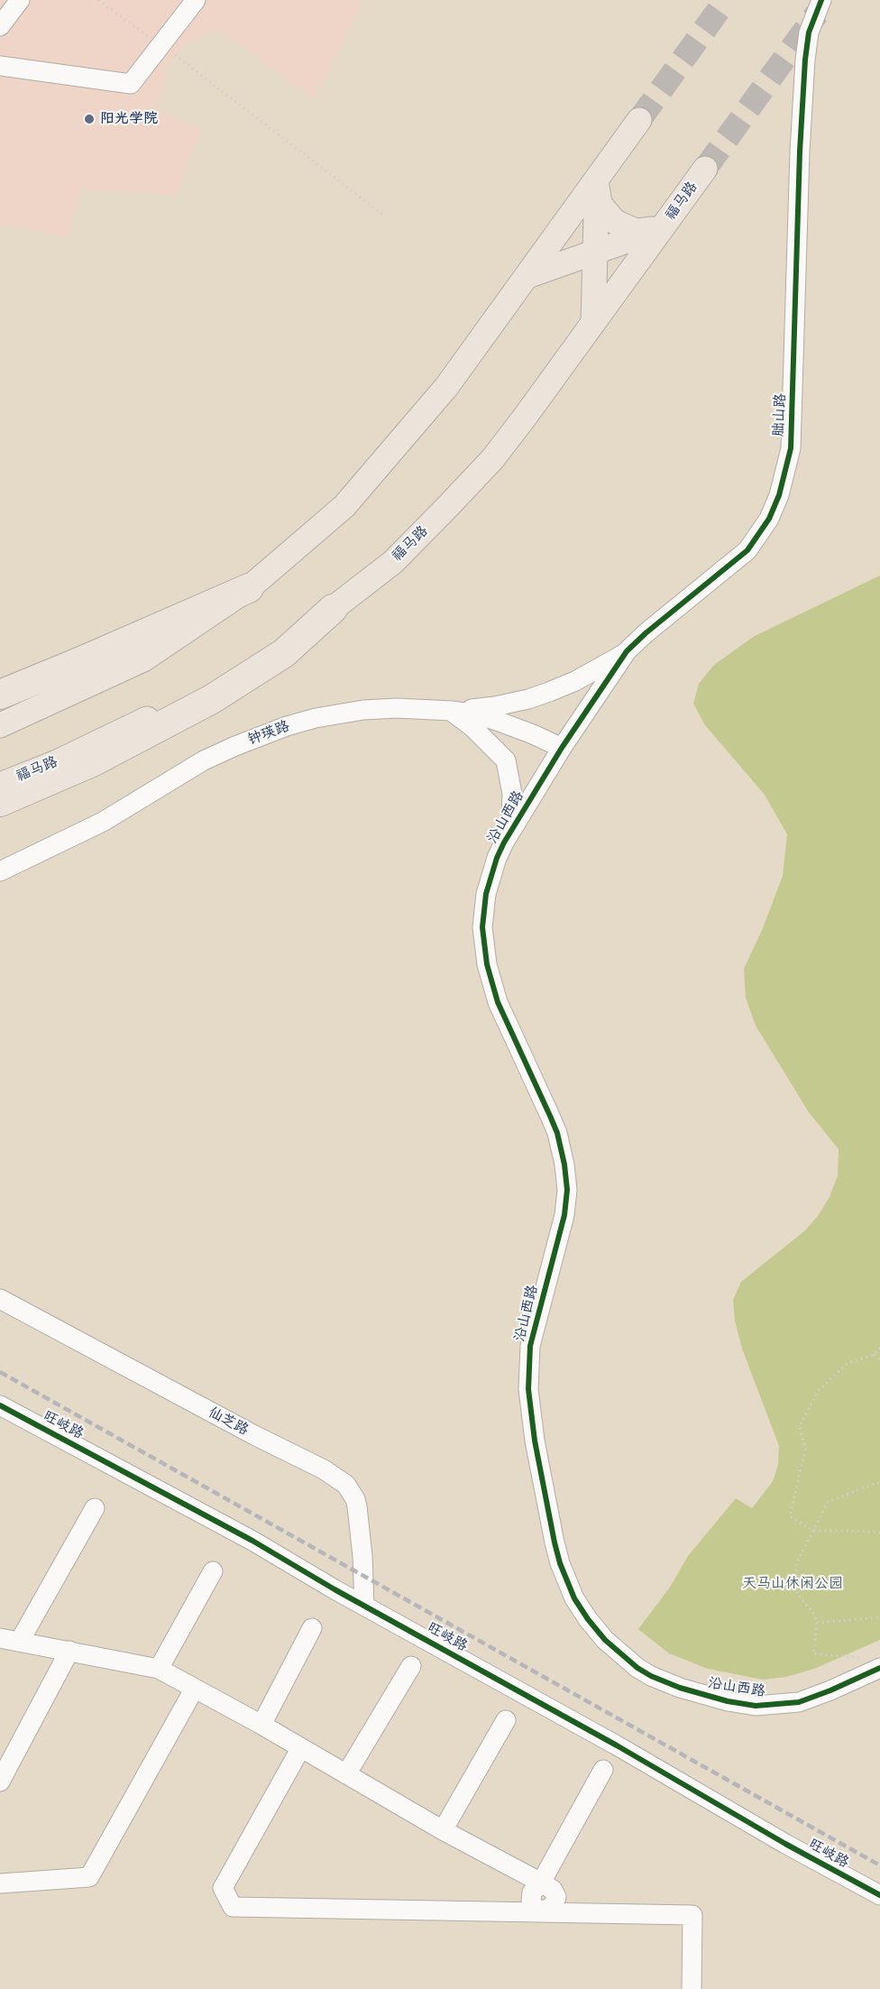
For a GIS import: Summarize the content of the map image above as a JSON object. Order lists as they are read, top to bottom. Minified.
{"streets":{"main road":["福马路"],"street":["胐山路","钟瑛路","沿山西路","仙芝路","旺岐路"]},"crossings":[["胐山路","钟瑛路"],["胐山路","沿山西路"],["钟瑛路","沿山西路"],["仙芝路","旺岐路"]],"parks":["天马山休闲公园"],"places":["阳光学院"]}
